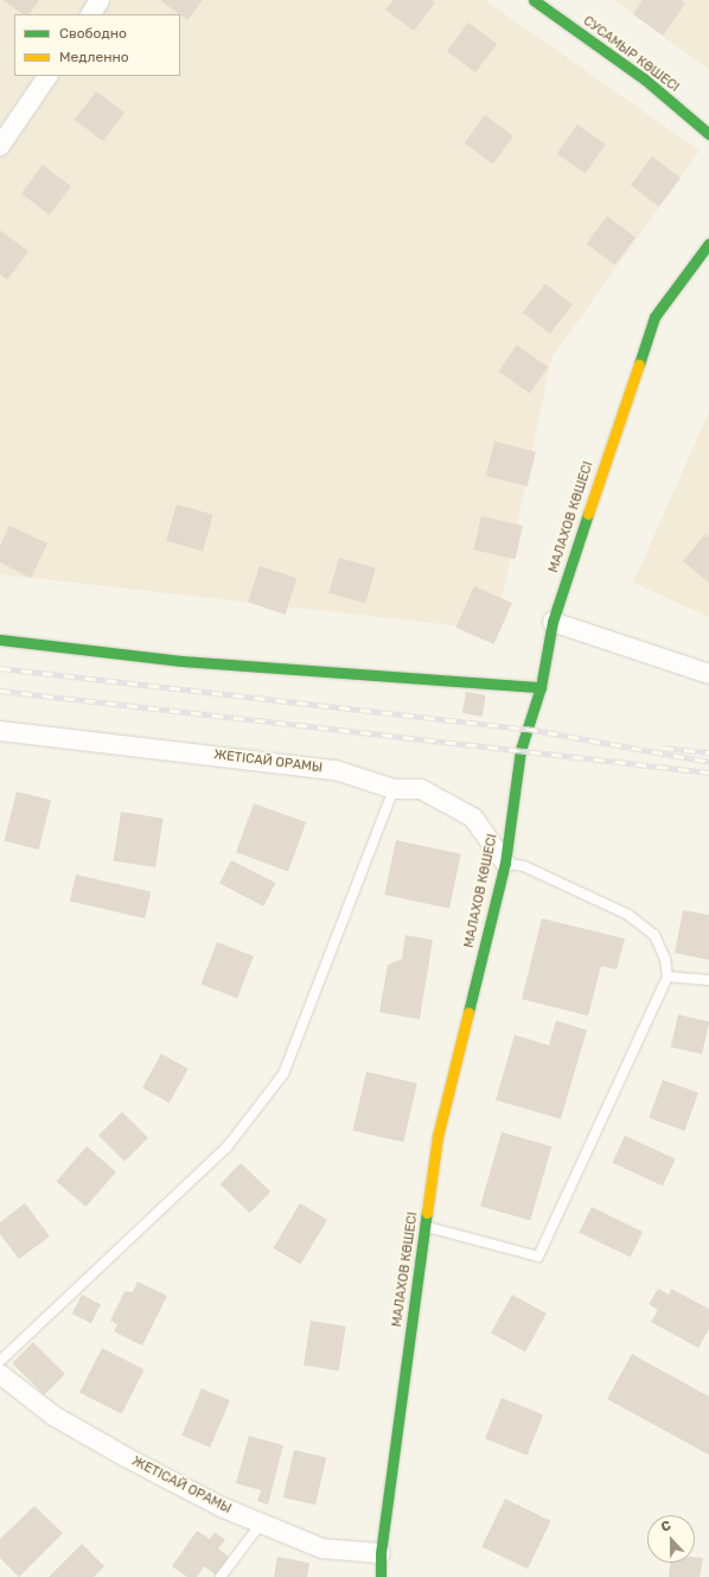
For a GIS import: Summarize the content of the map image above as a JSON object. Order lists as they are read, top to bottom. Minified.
{"streets":{"main road":["СУСАМЫР КӨШЕСІ","МАЛАХОВ КӨШЕСІ"],"street":["ЖЕТІСАЙ ОРАМЫ"]},"crossings":[["МАЛАХОВ КӨШЕСІ","ЖЕТІСАЙ ОРАМЫ"]],"legend":["Свободно","Медленно"],"north":"top"}
